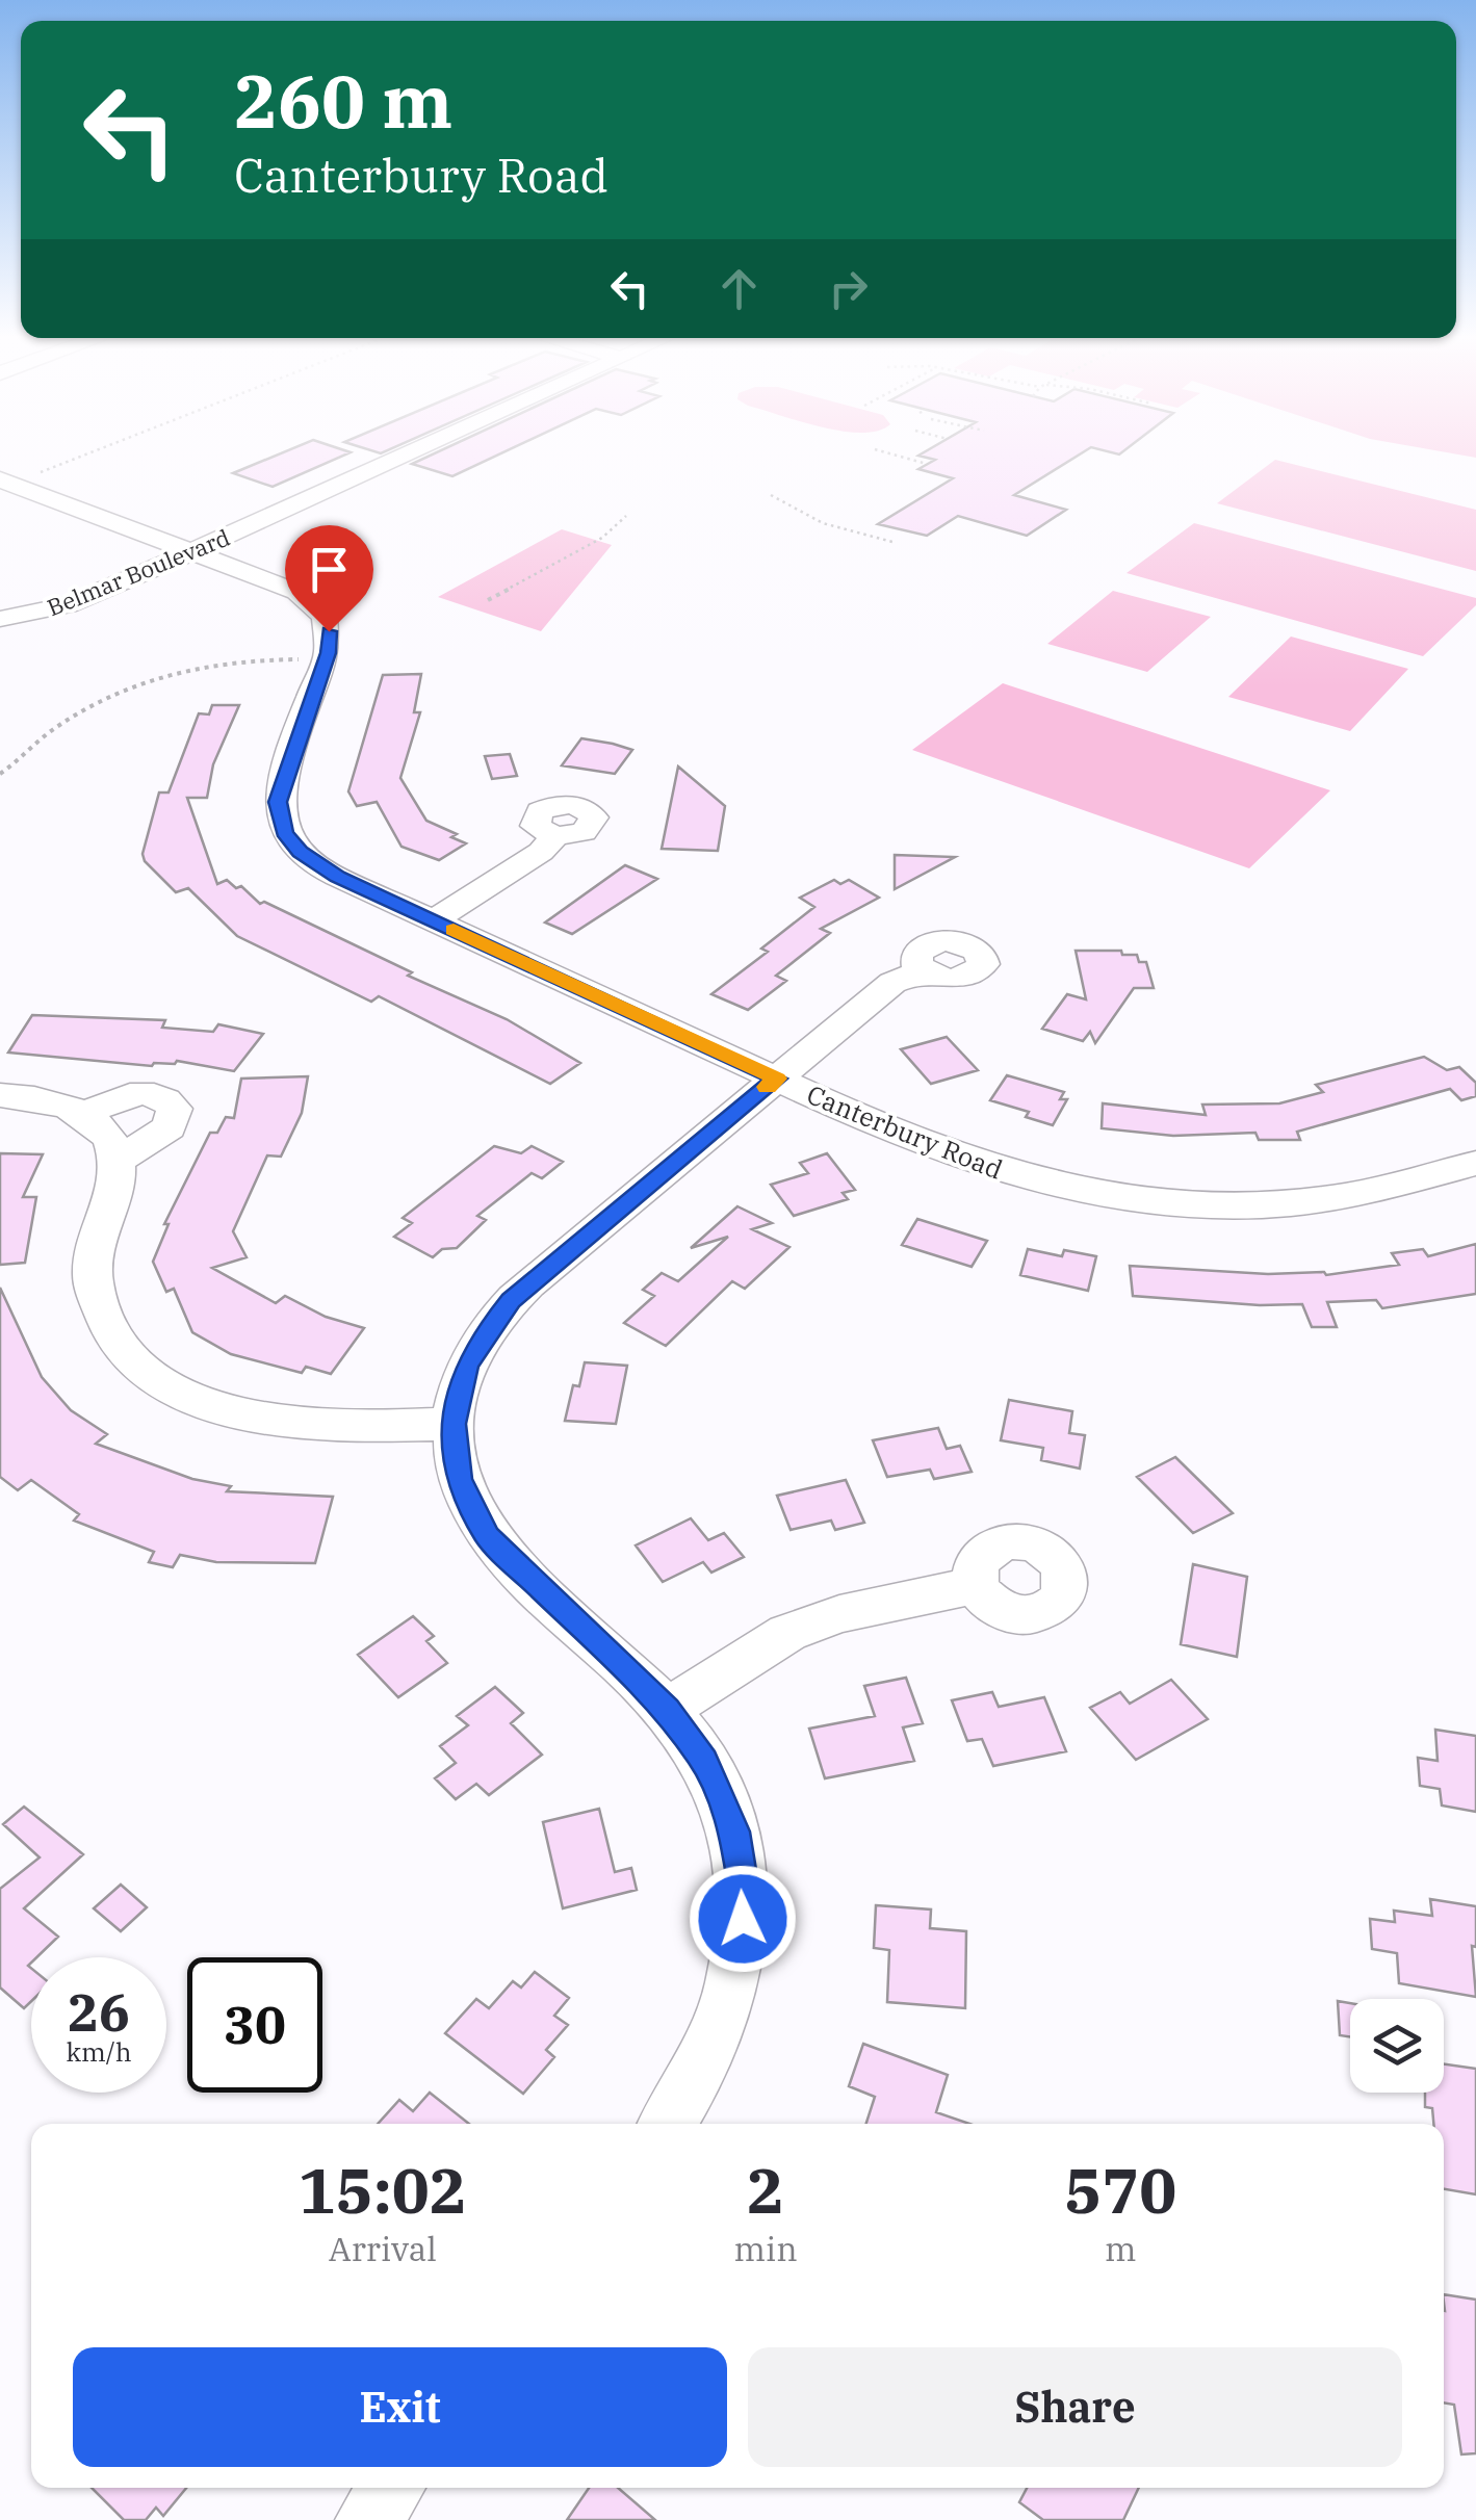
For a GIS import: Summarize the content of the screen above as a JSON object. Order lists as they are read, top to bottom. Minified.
{"streets":{"street":["Belmar Boulevard","Canterbury Road"]},"crossings":[["Belmar Boulevard","Canterbury Road"]],"page":{"turn":["260 m","Canterbury Road"],"speed":"26 km/h","limit":"30","eta":["15:02","Arrival","2","min","570","m"],"buttons":["Exit","Share"]}}
